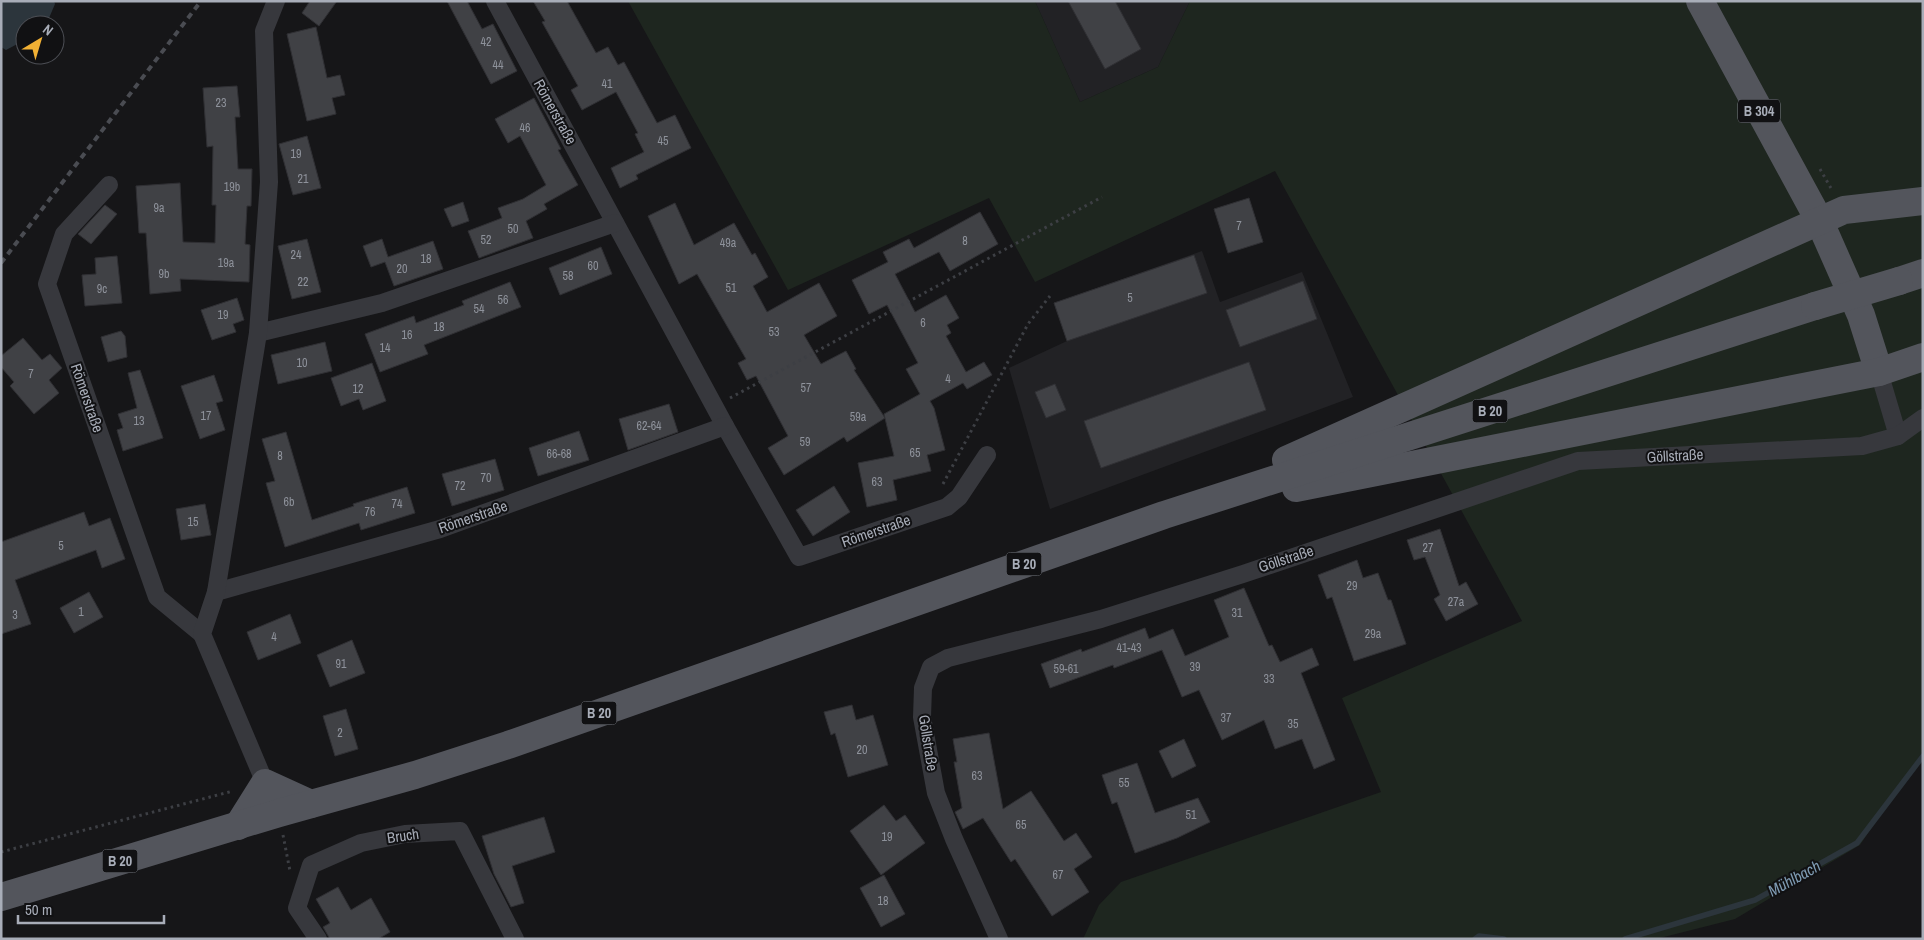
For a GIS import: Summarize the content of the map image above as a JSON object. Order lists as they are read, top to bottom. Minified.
{"streets":{"main road":["B 304","B 20"],"street":["Römerstraße","Göllstraße","Bruch"]},"water":["Mühlbach"],"house_numbers":["42","44","41","23","46","45","19","21","19b","9a","7","50","52","8","49a","24","18","19a","60","20","9b","58","22","51","9c","5","56","54","19","6","18","53","16","14","10","7","4","57","12","17","59a","13","62-64","59","65","66-68","8","70","63","72","6b","74","76","15","5","27","29","27a","1","31","3","29a","4","41-43","91","39","59-61","33","37","35","2","20","63","55","51","65","19","67","18"],"scale_bar":"50 m","north":"top right"}
